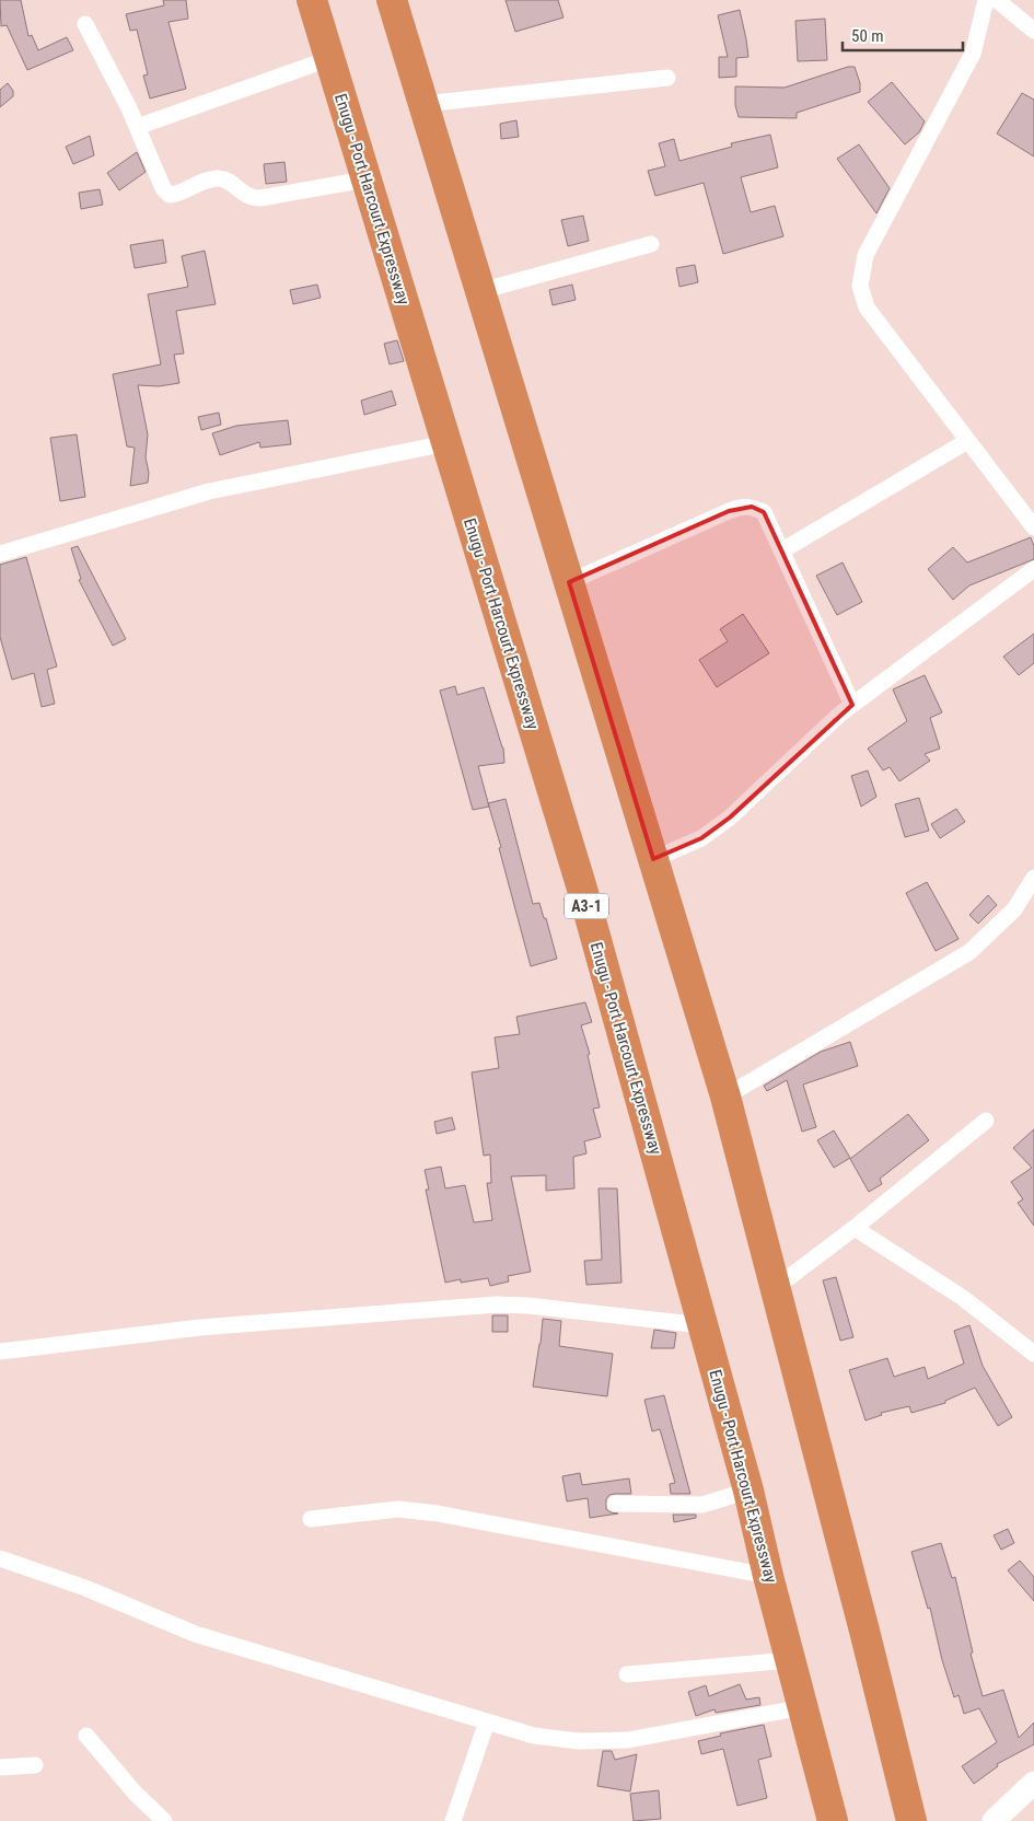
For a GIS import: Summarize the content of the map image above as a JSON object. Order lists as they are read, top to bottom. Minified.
{"streets":{"highway":["Enugu - Port Harcourt Expressway","A3-1"]},"scale_bar":"50 m"}
